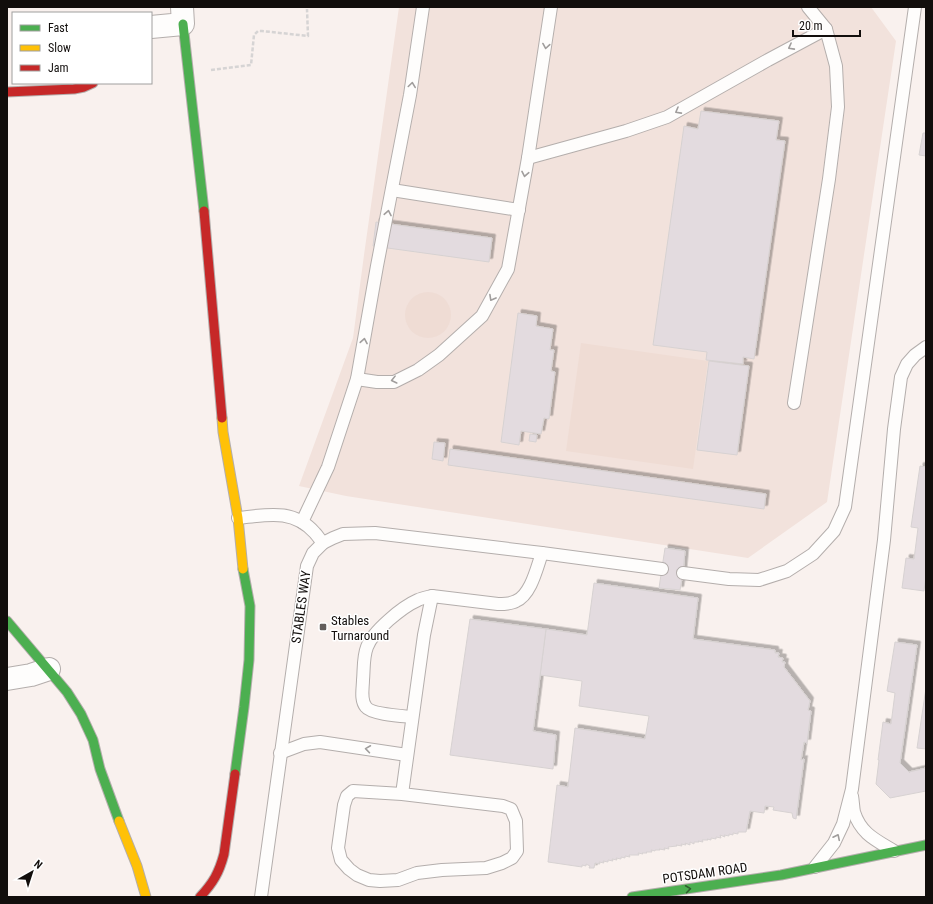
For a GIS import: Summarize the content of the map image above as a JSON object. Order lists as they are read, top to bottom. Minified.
{"streets":{"street":["POTSDAM ROAD"],"lane":["STABLES WAY"]},"places":{"transit":["Stables Turnaround"]},"legend":["Fast","Slow","Jam"],"scale_bar":"20 m","north":"top right"}
